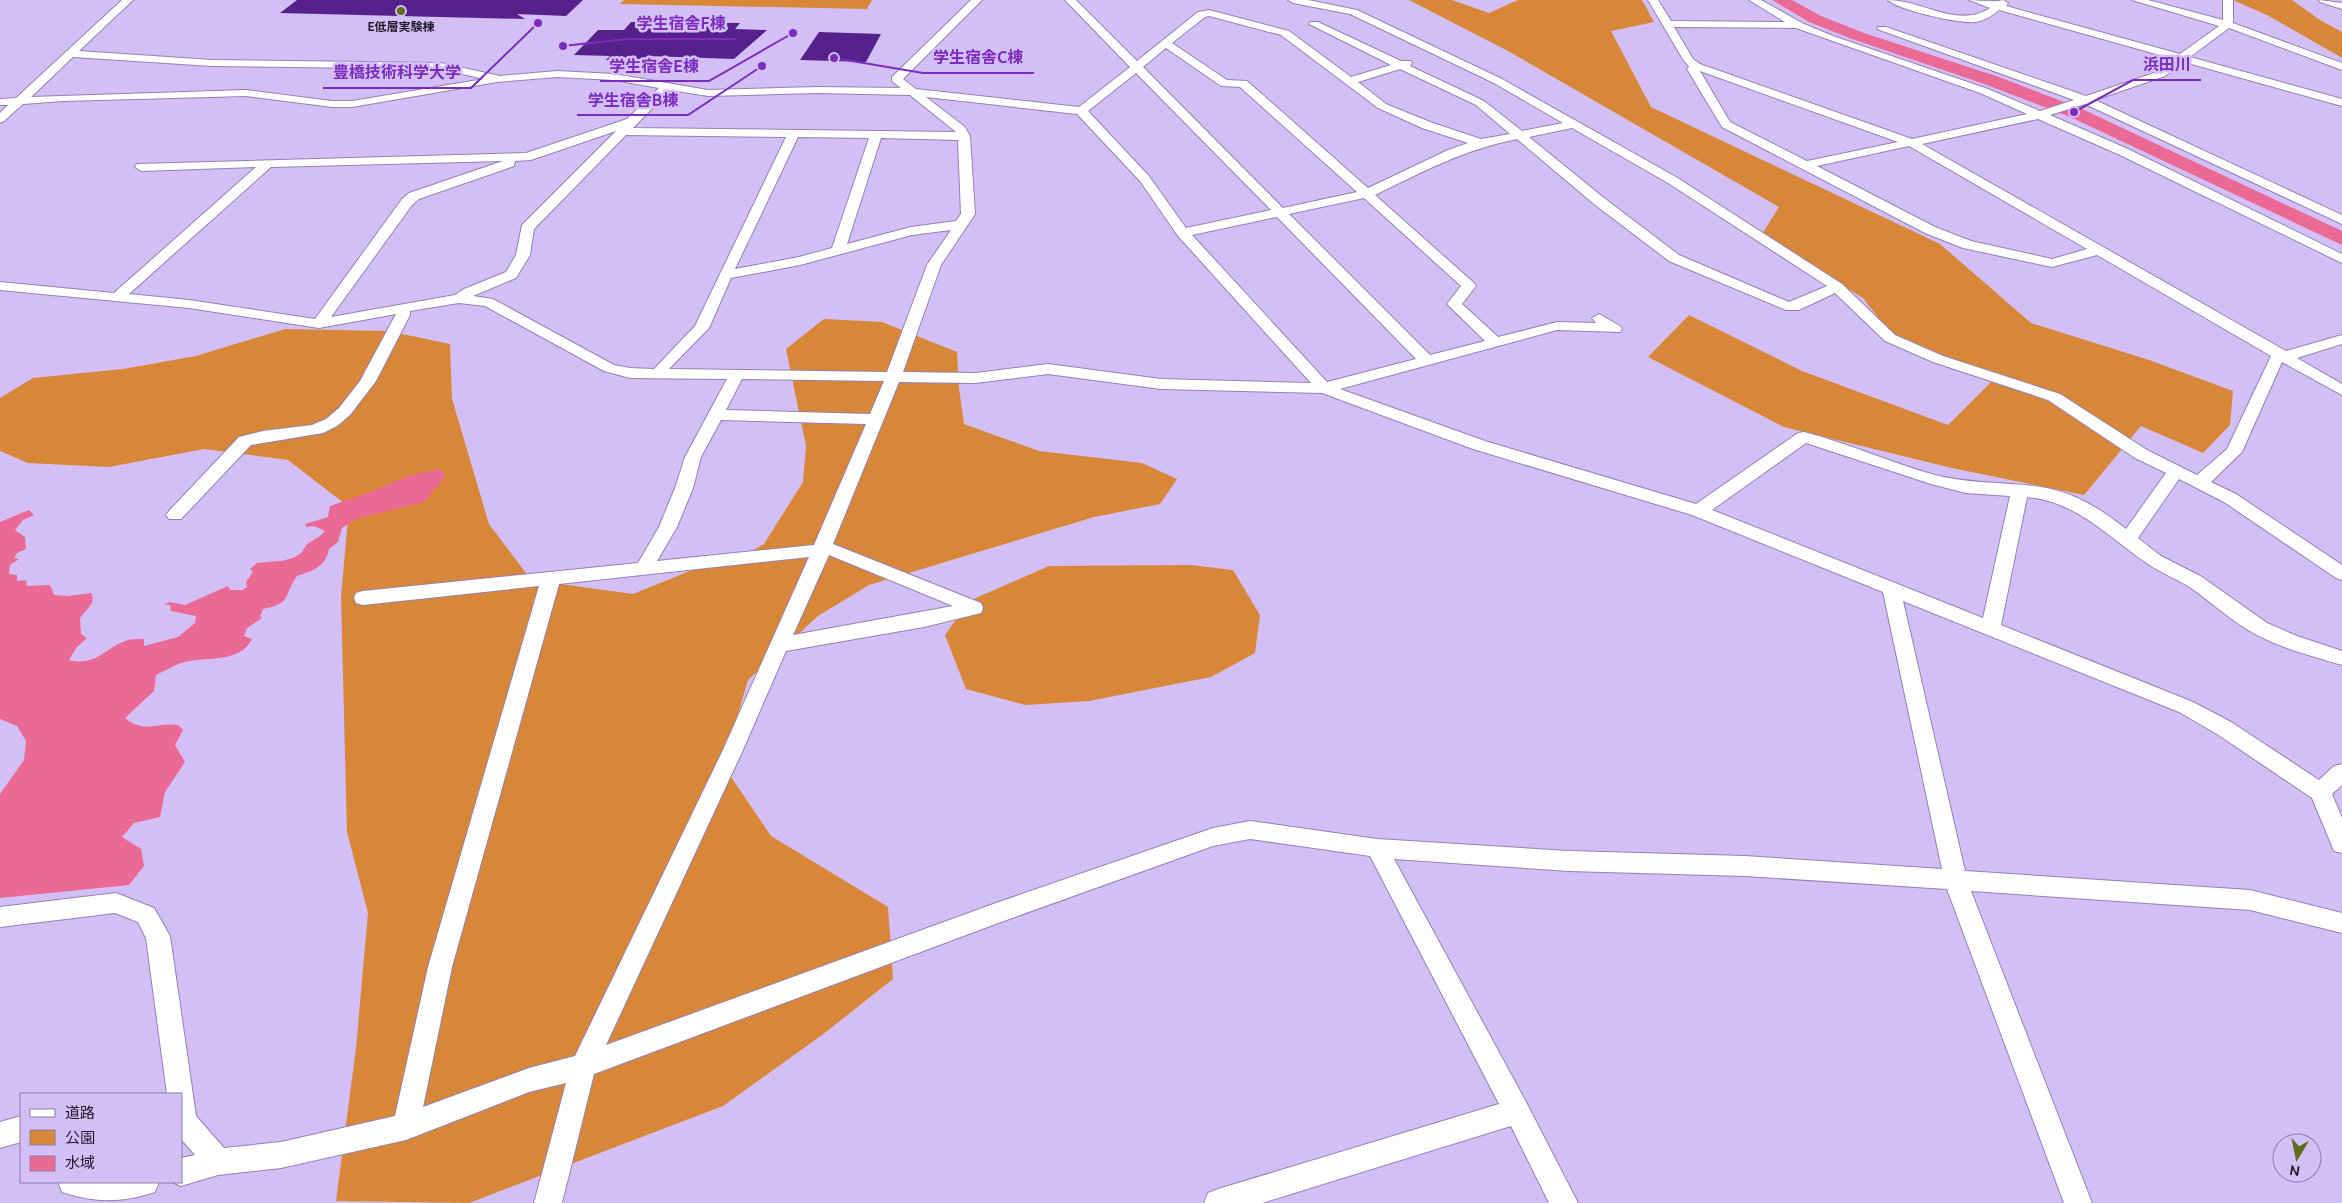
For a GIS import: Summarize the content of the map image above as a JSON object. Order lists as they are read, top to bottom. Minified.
{"places":["E低層実験棟","豊橋技術科学大学","学生宿舎E棟","学生宿舎F棟","学生宿舎C棟","学生宿舎B棟","浜田川"],"legend":["道路","公園","水域"],"north":"bottom"}
